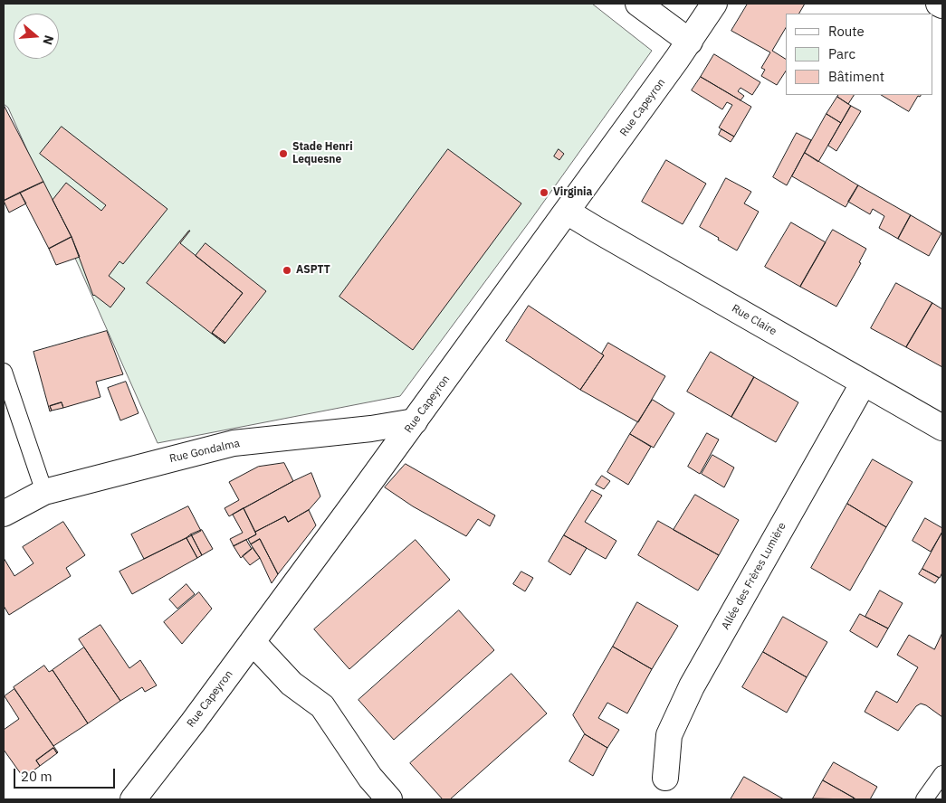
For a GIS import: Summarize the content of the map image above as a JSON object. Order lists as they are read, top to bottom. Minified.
{"streets":{"street":["Rue Capeyron","Rue Claire","Rue Gondalma","Allée des Frères Lumière"]},"crossings":[["Rue Capeyron","Rue Claire"],["Rue Capeyron","Rue Gondalma"],["Rue Claire","Allée des Frères Lumière"]],"places":["Stade Henri Lequesne","Virginia","ASPTT"],"legend":["Route","Parc","Bâtiment"],"scale_bar":"20 m","north":"right"}
